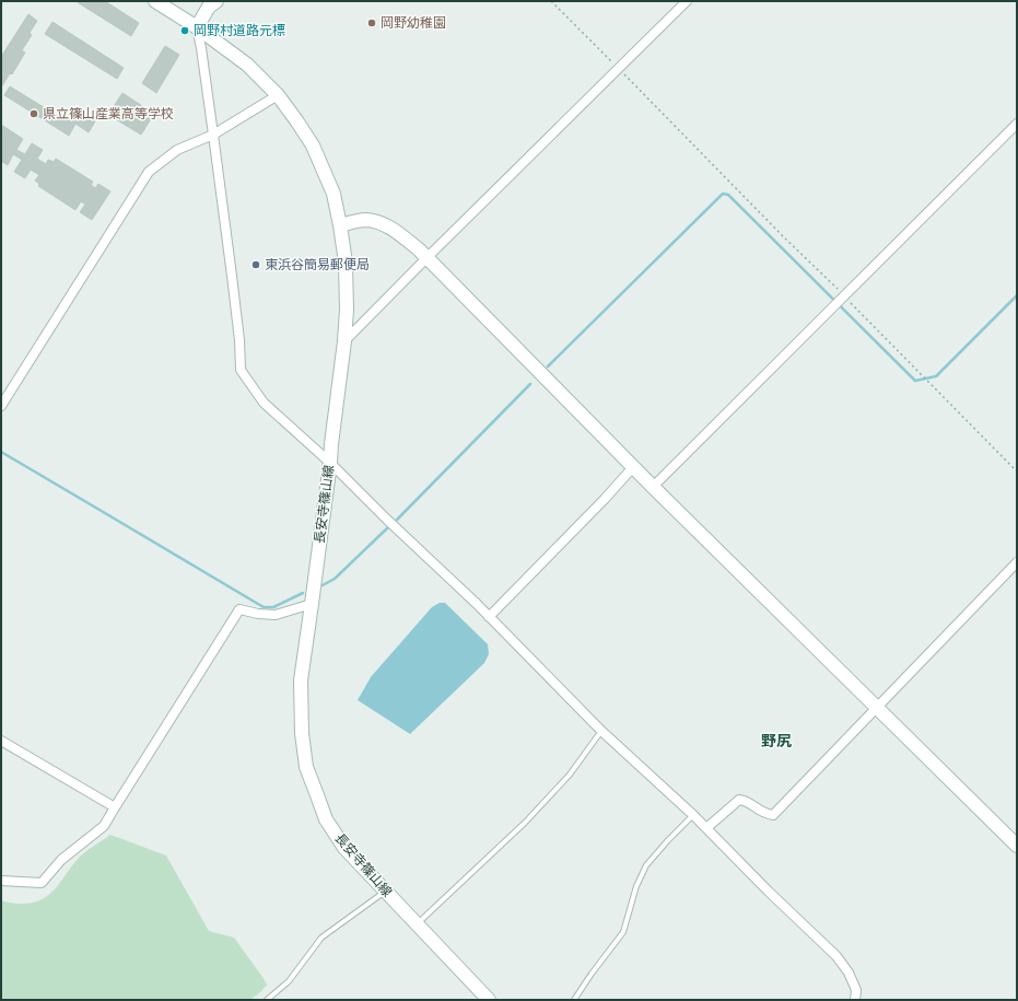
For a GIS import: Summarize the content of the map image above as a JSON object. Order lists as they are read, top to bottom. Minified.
{"streets":{"main road":["長安寺篠山線"]},"districts":["野尻"],"places":["岡野幼稚園","岡野村道路元標","県立篠山産業高等学校","東浜谷簡易郵便局"]}
